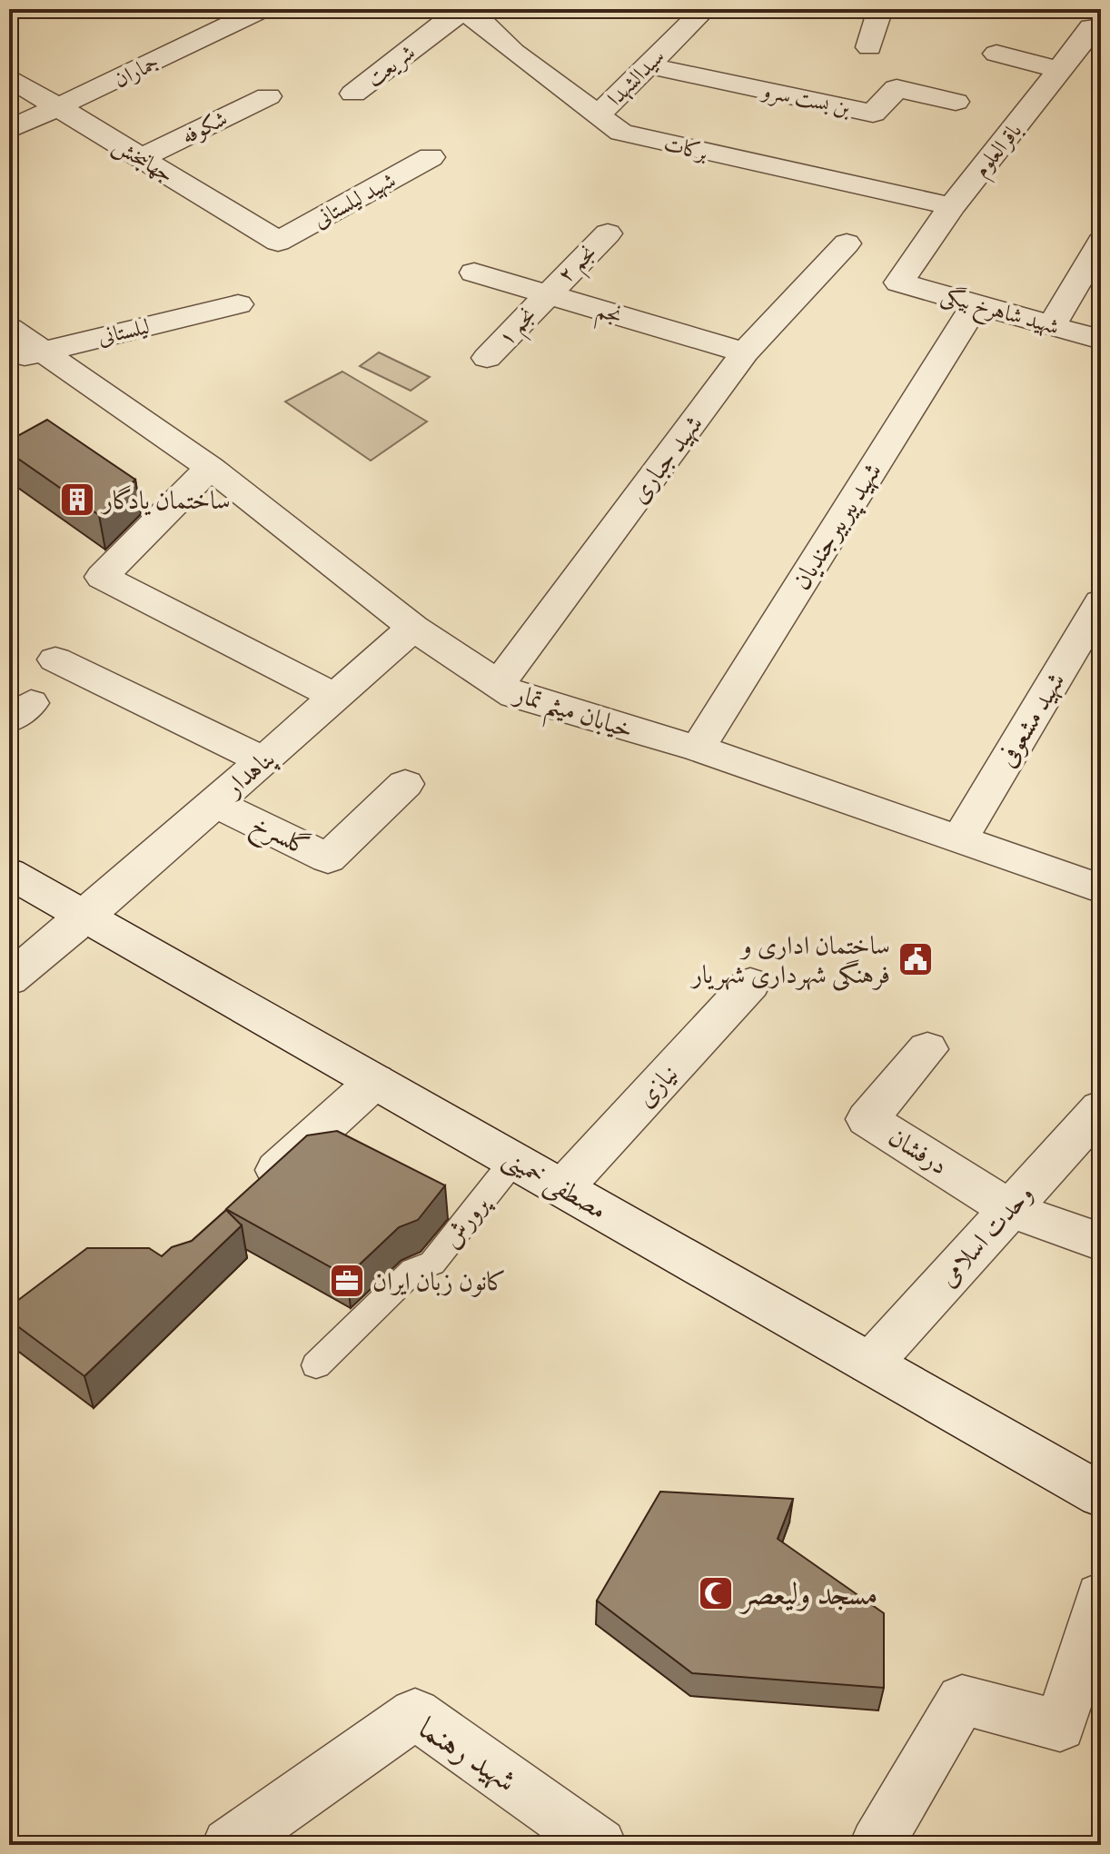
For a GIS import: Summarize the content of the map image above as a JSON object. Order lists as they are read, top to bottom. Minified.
{"streets":{"street":["شریعت","جماران","سیدالشهدا","بن بست سرو","شکوفه","برکات","باقرالعلوم","جهانبخش","شهید لیلستانی","نجم ۲","شهید شاهرخ بیگی","نجم","نجم ۱","لیلستانی","شهید جباری","شهید پیربیرجندیان","خیابان میثم تمار","شهید مشعوفی","پناهدار","گلسرخ","نیازی","درفشان","مصطفی خمینی","وحدت اسلامی","شهید رهنما"],"lane":["پرورش"]},"crossings":[["شریعت","برکات"],["جماران","جهانبخش"],["سیدالشهدا","بن بست سرو"],["سیدالشهدا","برکات"],["شکوفه","جهانبخش"],["برکات","باقرالعلوم"],["باقرالعلوم","شهید شاهرخ بیگی"],["جهانبخش","شهید لیلستانی"],["نجم ۲","نجم"],["نجم ۲","نجم ۱"],["شهید شاهرخ بیگی","شهید پیربیرجندیان"],["نجم","نجم ۱"],["نجم","شهید جباری"],["لیلستانی","خیابان میثم تمار"],["شهید جباری","خیابان میثم تمار"],["شهید پیربیرجندیان","خیابان میثم تمار"],["خیابان میثم تمار","شهید مشعوفی"],["خیابان میثم تمار","پناهدار"],["پناهدار","گلسرخ"],["پناهدار","مصطفی خمینی"],["نیازی","مصطفی خمینی"],["درفشان","وحدت اسلامی"],["مصطفی خمینی","پرورش"],["مصطفی خمینی","وحدت اسلامی"]],"places":{"building":["ساختمان یادگار"],"public building":["ساختمان اداری و فرهنگی شهرداری شهریار"],"office":["کانون زبان ایران"],"mosque":["مسجد ولیعصر"]}}
